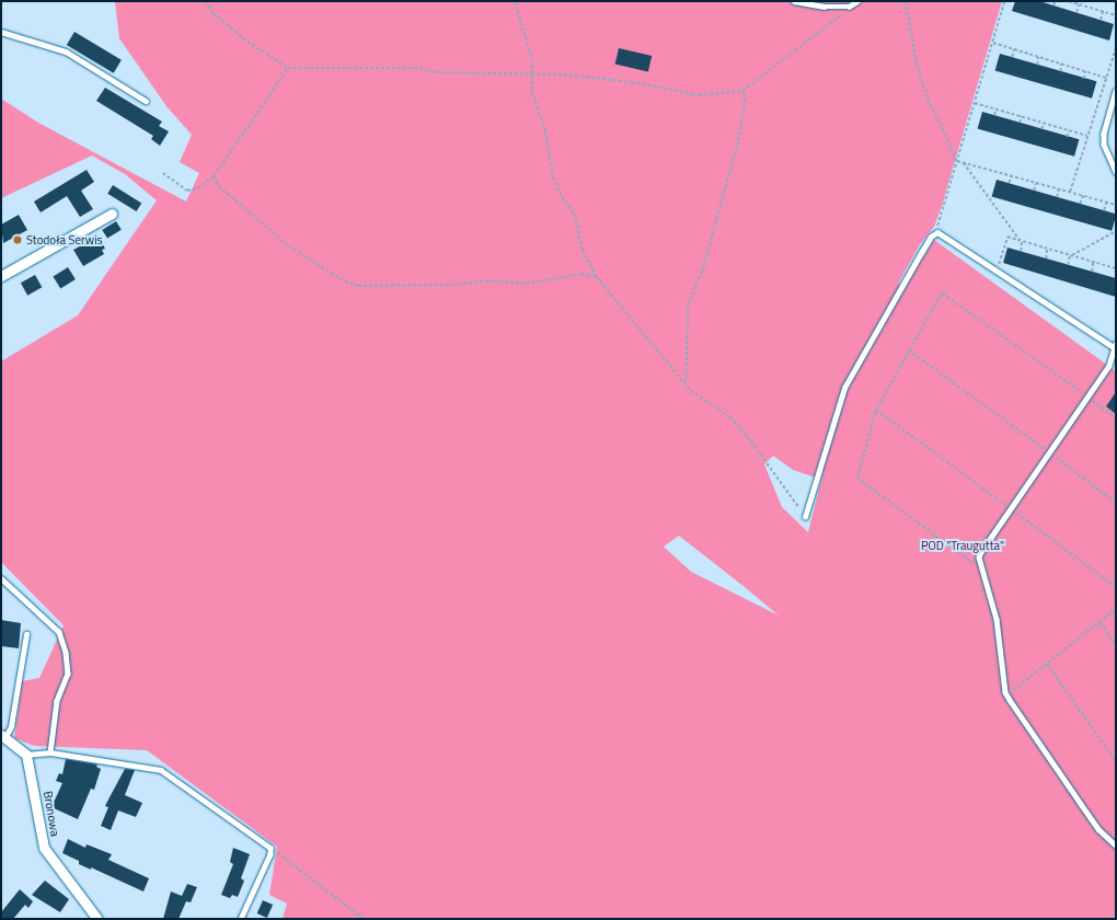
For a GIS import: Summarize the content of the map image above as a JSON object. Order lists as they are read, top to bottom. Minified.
{"streets":{"street":["Bronowa"]},"parks":["POD \"Traugutta\""],"places":["Stodoła Serwis"]}
